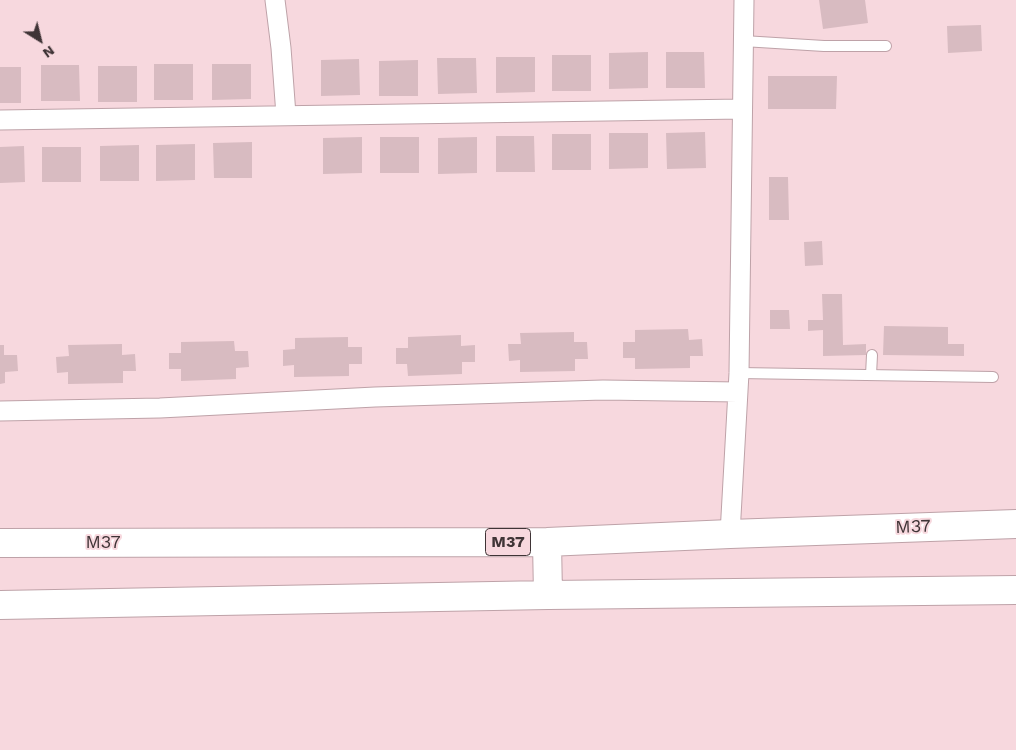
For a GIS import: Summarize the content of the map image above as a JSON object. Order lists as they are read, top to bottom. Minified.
{"streets":{"highway":["M37"]},"north":"bottom right"}
